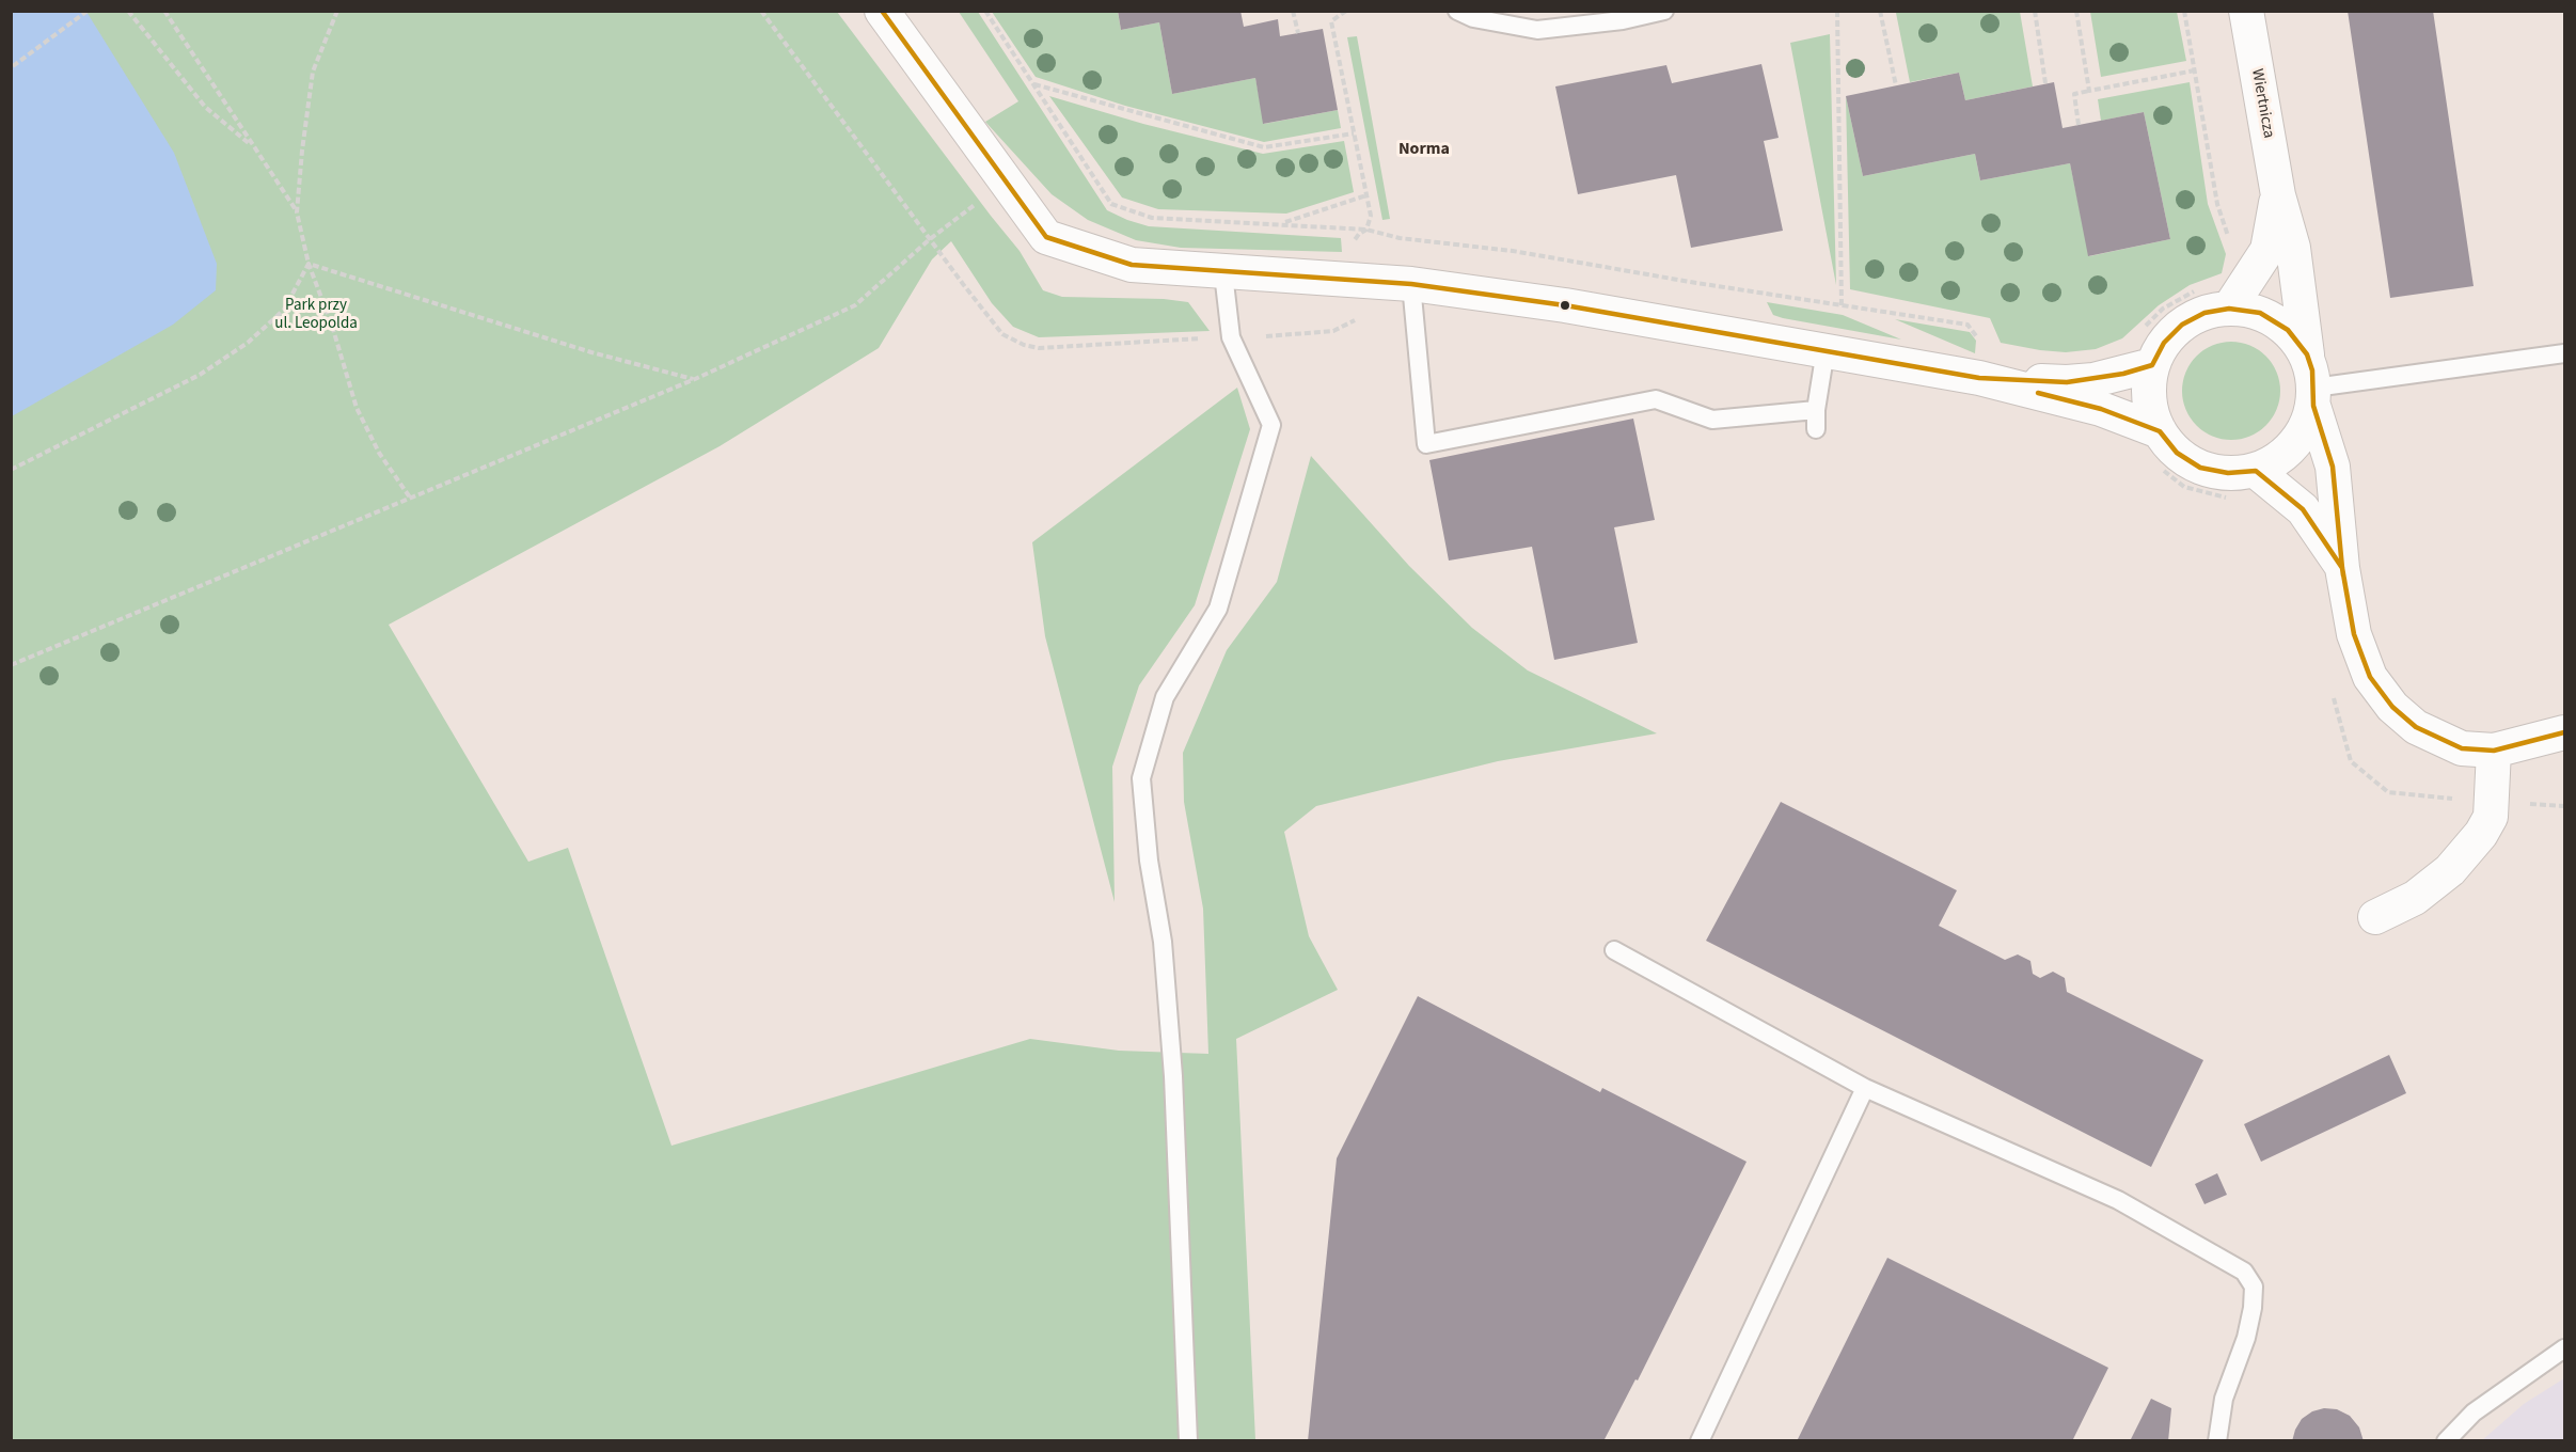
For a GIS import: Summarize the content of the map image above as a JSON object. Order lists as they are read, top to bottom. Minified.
{"streets":{"street":["Wiertnicza"]},"districts":["Norma"],"parks":["Park przy ul. Leopolda"]}
